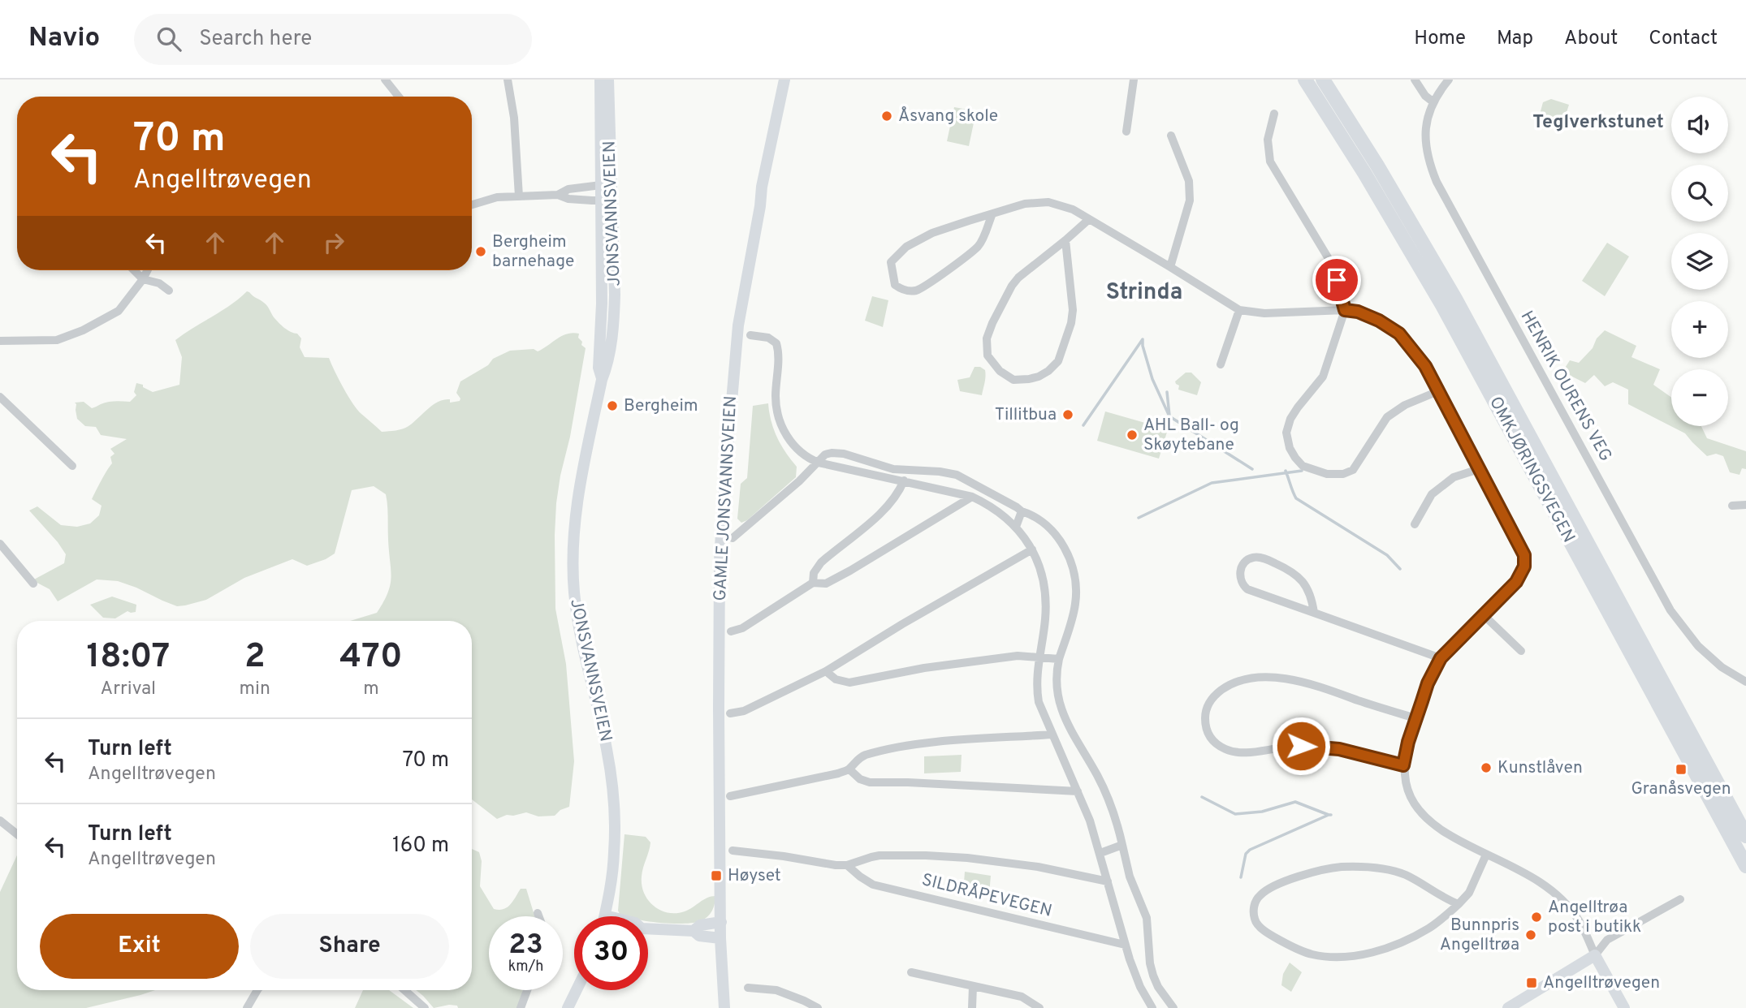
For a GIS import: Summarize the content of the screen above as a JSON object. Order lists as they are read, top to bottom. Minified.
{"streets":{"highway":["OMKJØRINGSVEGEN"],"street":["JONSVANNSVEIEN","HENRIK OURENS VEG","GAMLE JONSVANNSVEIEN","SILDRÅPEVEGEN"]},"districts":["Teglverkstunet","Strinda"],"places":{"other":["Åsvang skole","Bergheim barnehage","Bergheim","Tillitbua","AHL Ball- og Skøytebane","Kunstlåven","Angelltrøa post i butikk","Bunnpris Angelltrøa"],"transit":["Granåsvegen","Høyset","Angelltrøvegen"]},"page":{"header":"Navio","search":"Search here","nav":["Home","Map","About","Contact"],"map_buttons":["+","−"],"turn":["70 m","Angelltrøvegen"],"eta":["18:07","Arrival","2","min","470","m"],"list":[{"name":"Turn left","note":"Angelltrøvegen","value":"70 m"},{"name":"Turn left","note":"Angelltrøvegen","value":"160 m"}],"buttons":["Exit","Share"],"speed":"23 km/h","limit":"30"}}
